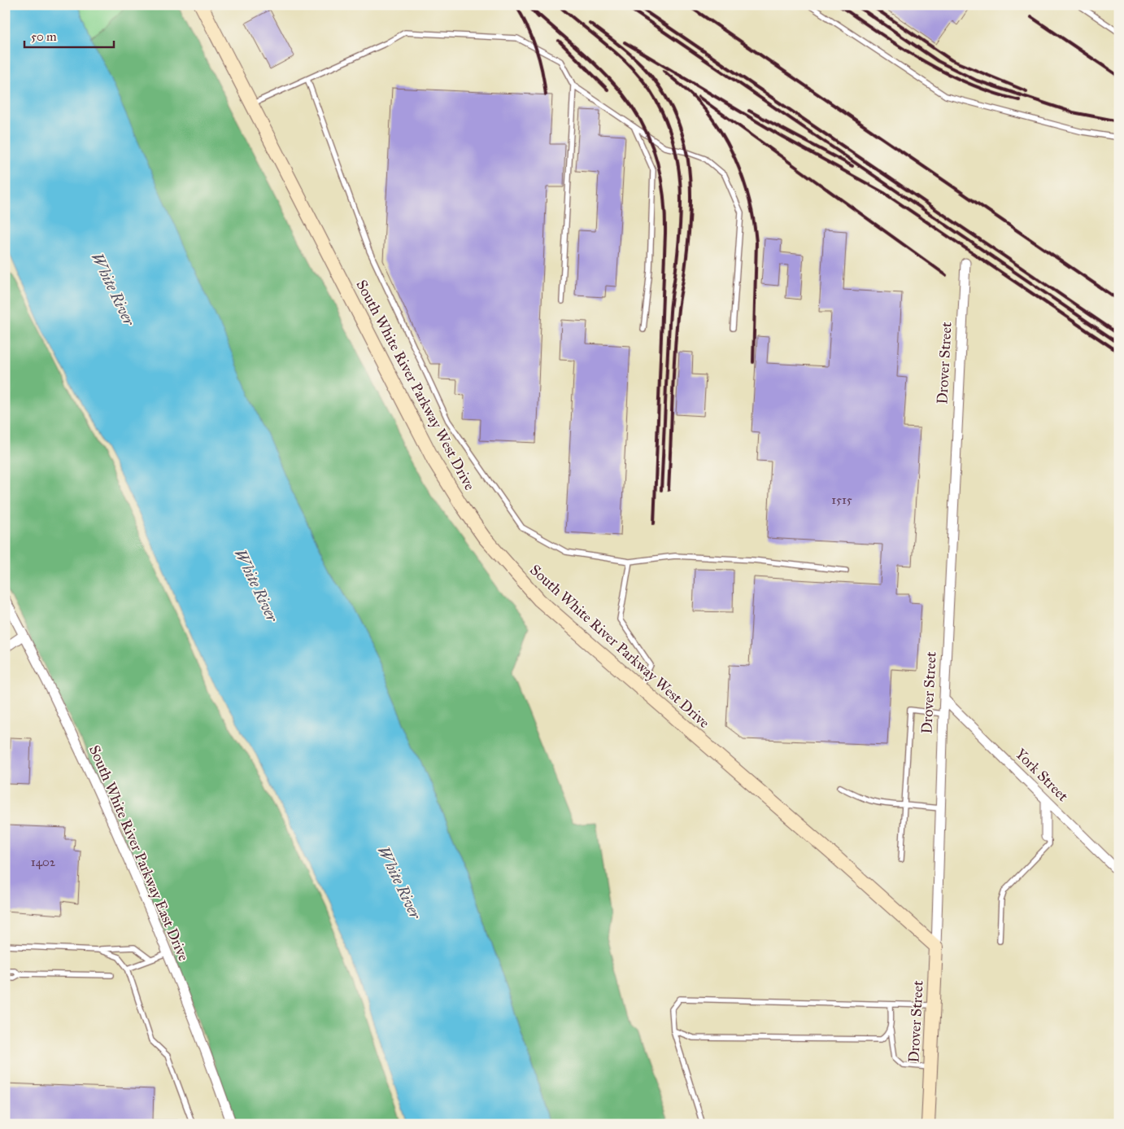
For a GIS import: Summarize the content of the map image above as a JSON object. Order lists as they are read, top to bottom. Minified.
{"streets":{"street":["Drover Street","South White River Parkway West Drive","York Street","South White River Parkway East Drive"]},"crossings":[["Drover Street","South White River Parkway West Drive"],["Drover Street","York Street"]],"water":["White River"],"house_numbers":["1515","1402"],"scale_bar":"50 m"}
